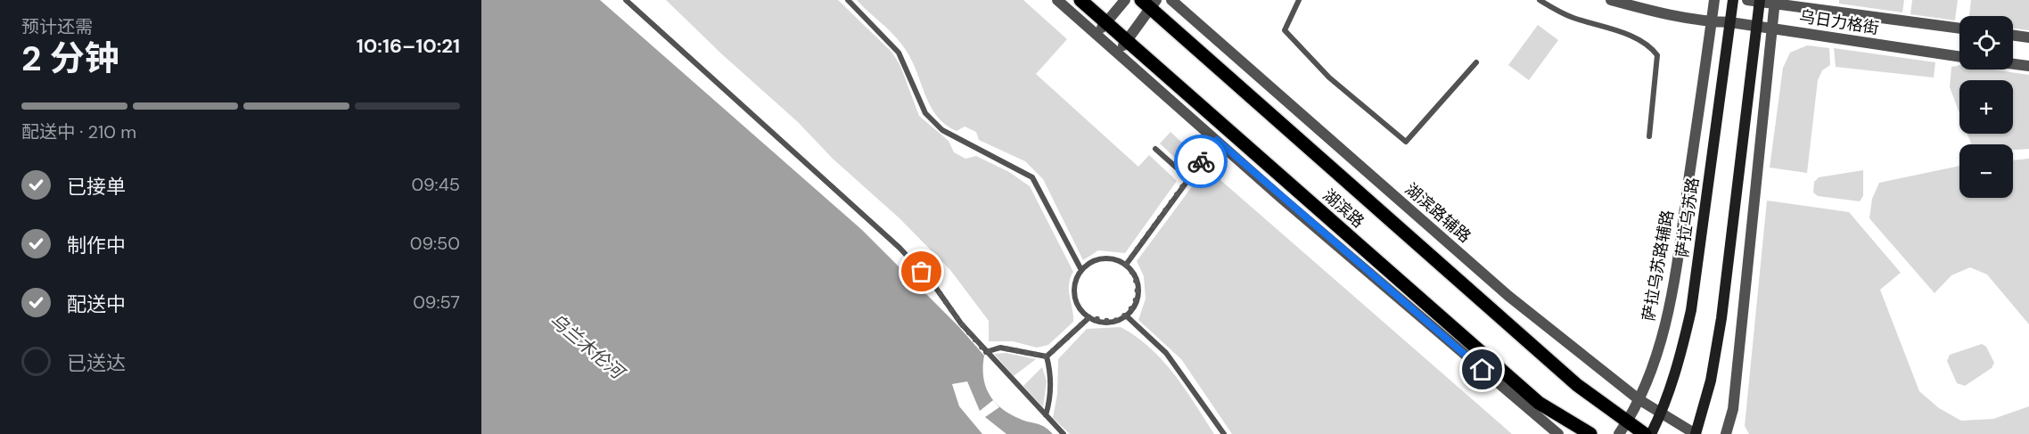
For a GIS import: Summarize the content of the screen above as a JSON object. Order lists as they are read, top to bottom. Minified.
{"streets":{"main road":["湖滨路","萨拉乌苏路"],"street":["乌日力格街","湖滨路辅路","萨拉乌苏路辅路"]},"crossings":[["乌日力格街","萨拉乌苏路"],["乌日力格街","萨拉乌苏路辅路"],["湖滨路","萨拉乌苏路辅路"],["湖滨路辅路","萨拉乌苏路"],["湖滨路辅路","萨拉乌苏路辅路"]],"water":["乌兰木伦河"],"page":{"heading":["2 分钟","预计还需","10:16–10:21"],"map_buttons":["+","−"],"bar":"配送中 · 210 m","list":[["已接单","09:45"],["制作中","09:50"],["配送中","09:57"],"已送达"]}}
